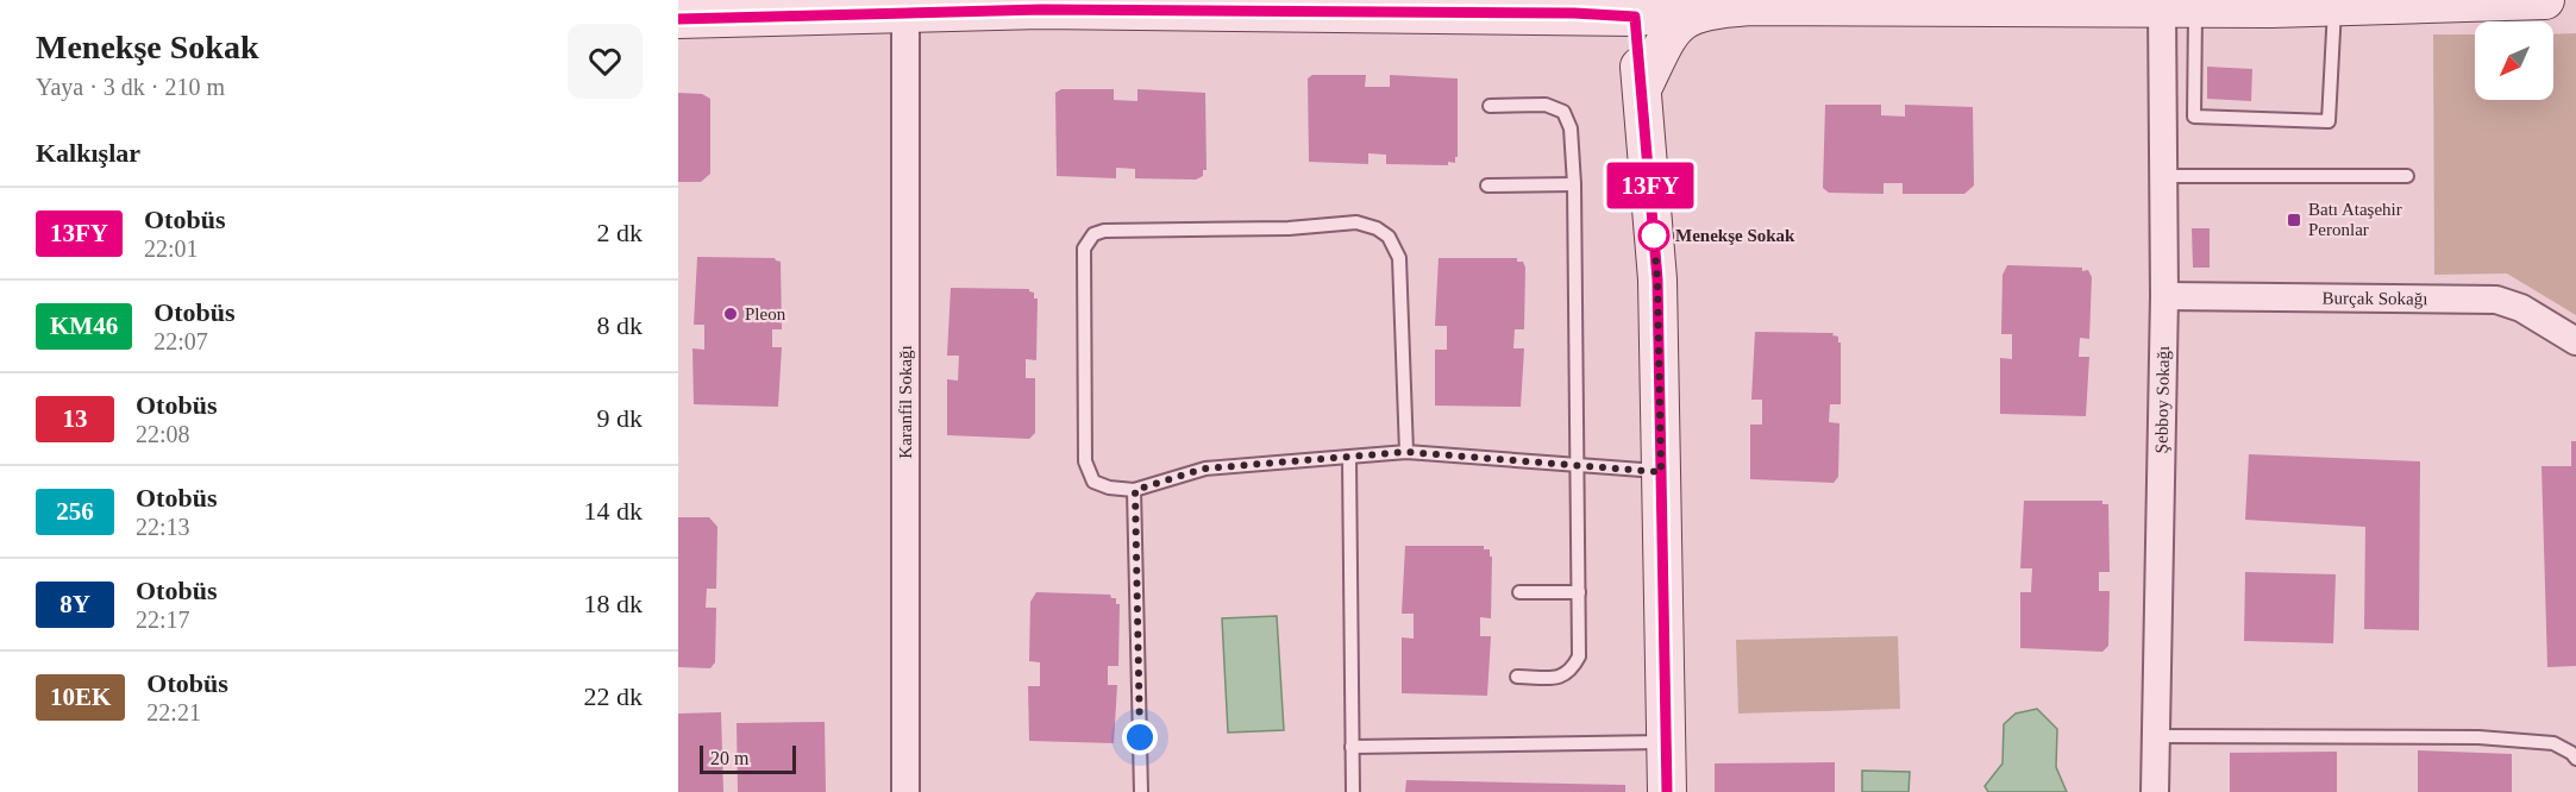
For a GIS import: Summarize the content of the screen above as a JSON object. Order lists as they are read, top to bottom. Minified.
{"streets":{"street":["Burçak Sokağı","Şebboy Sokağı","Karanfil Sokağı"]},"crossings":[["Burçak Sokağı","Şebboy Sokağı"]],"places":{"transit":["Batı Ataşehir Peronlar"],"other":["Menekşe Sokak","Pleon"]},"lines":["bus line 13FY"],"scale_bar":"20 m","north":"bottom left","page":{"heading":[["Menekşe Sokak","Yaya · 3 dk · 210 m"],"Kalkışlar"],"on_map":"13FY","list":[{"mark":"13FY","name":"Otobüs","note":"22:01","value":"2 dk"},{"mark":"KM46","name":"Otobüs","note":"22:07","value":"8 dk"},{"mark":"13","name":"Otobüs","note":"22:08","value":"9 dk"},{"mark":"256","name":"Otobüs","note":"22:13","value":"14 dk"},{"mark":"8Y","name":"Otobüs","note":"22:17","value":"18 dk"},{"mark":"10EK","name":"Otobüs","note":"22:21","value":"22 dk"}],"scale":"20 m"}}
